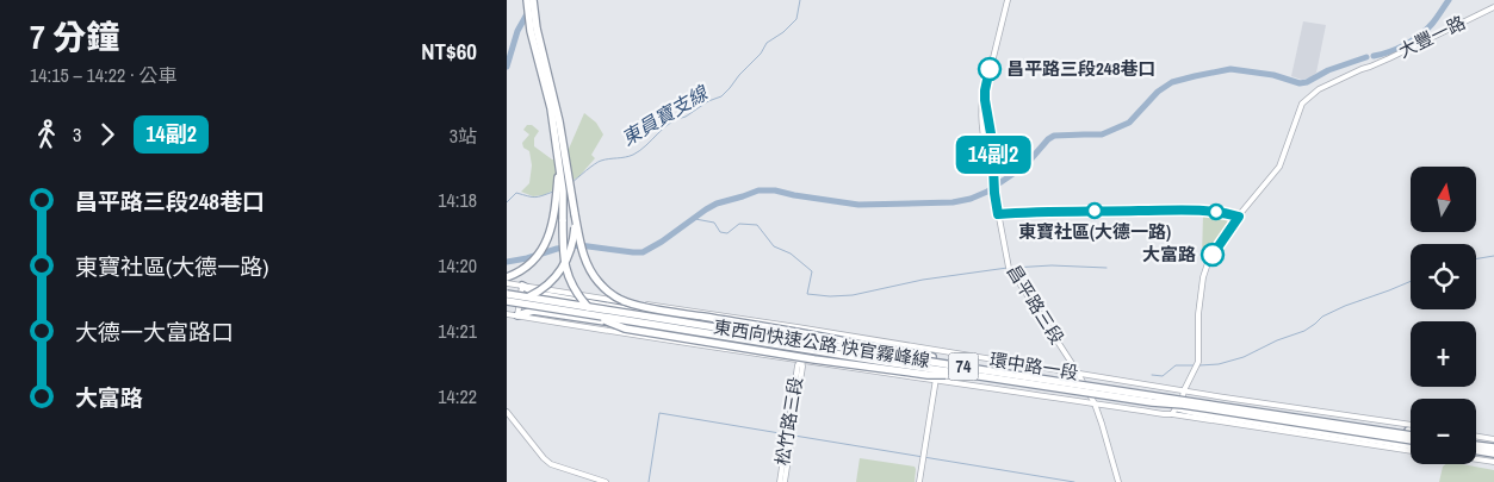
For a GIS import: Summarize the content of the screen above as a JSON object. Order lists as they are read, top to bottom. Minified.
{"streets":{"highway":["東西向快速公路 快官霧峰線","74"],"street":["大豐一路","昌平路三段","環中路一段","松竹路三段"]},"crossings":[["大豐一路","環中路一段"],["昌平路三段","環中路一段"],["東西向快速公路 快官霧峰線","74"],["74","環中路一段"],["環中路一段","松竹路三段"]],"water":["東員寶支線"],"places":["昌平路三段248巷口","東寶社區(大德一路)","大富路"],"lines":["bus line 14副2"],"north":"top","page":{"heading":["7 分鐘","14:15 – 14:22 · 公車","NT$60"],"on_map":"14副2","legs":["3","14副2","3站"],"list":[{"name":"昌平路三段248巷口","value":"14:18"},{"name":"東寶社區(大德一路)","value":"14:20"},{"name":"大德一大富路口","value":"14:21"},{"name":"大富路","value":"14:22"}],"map_buttons":["+","−"]}}
